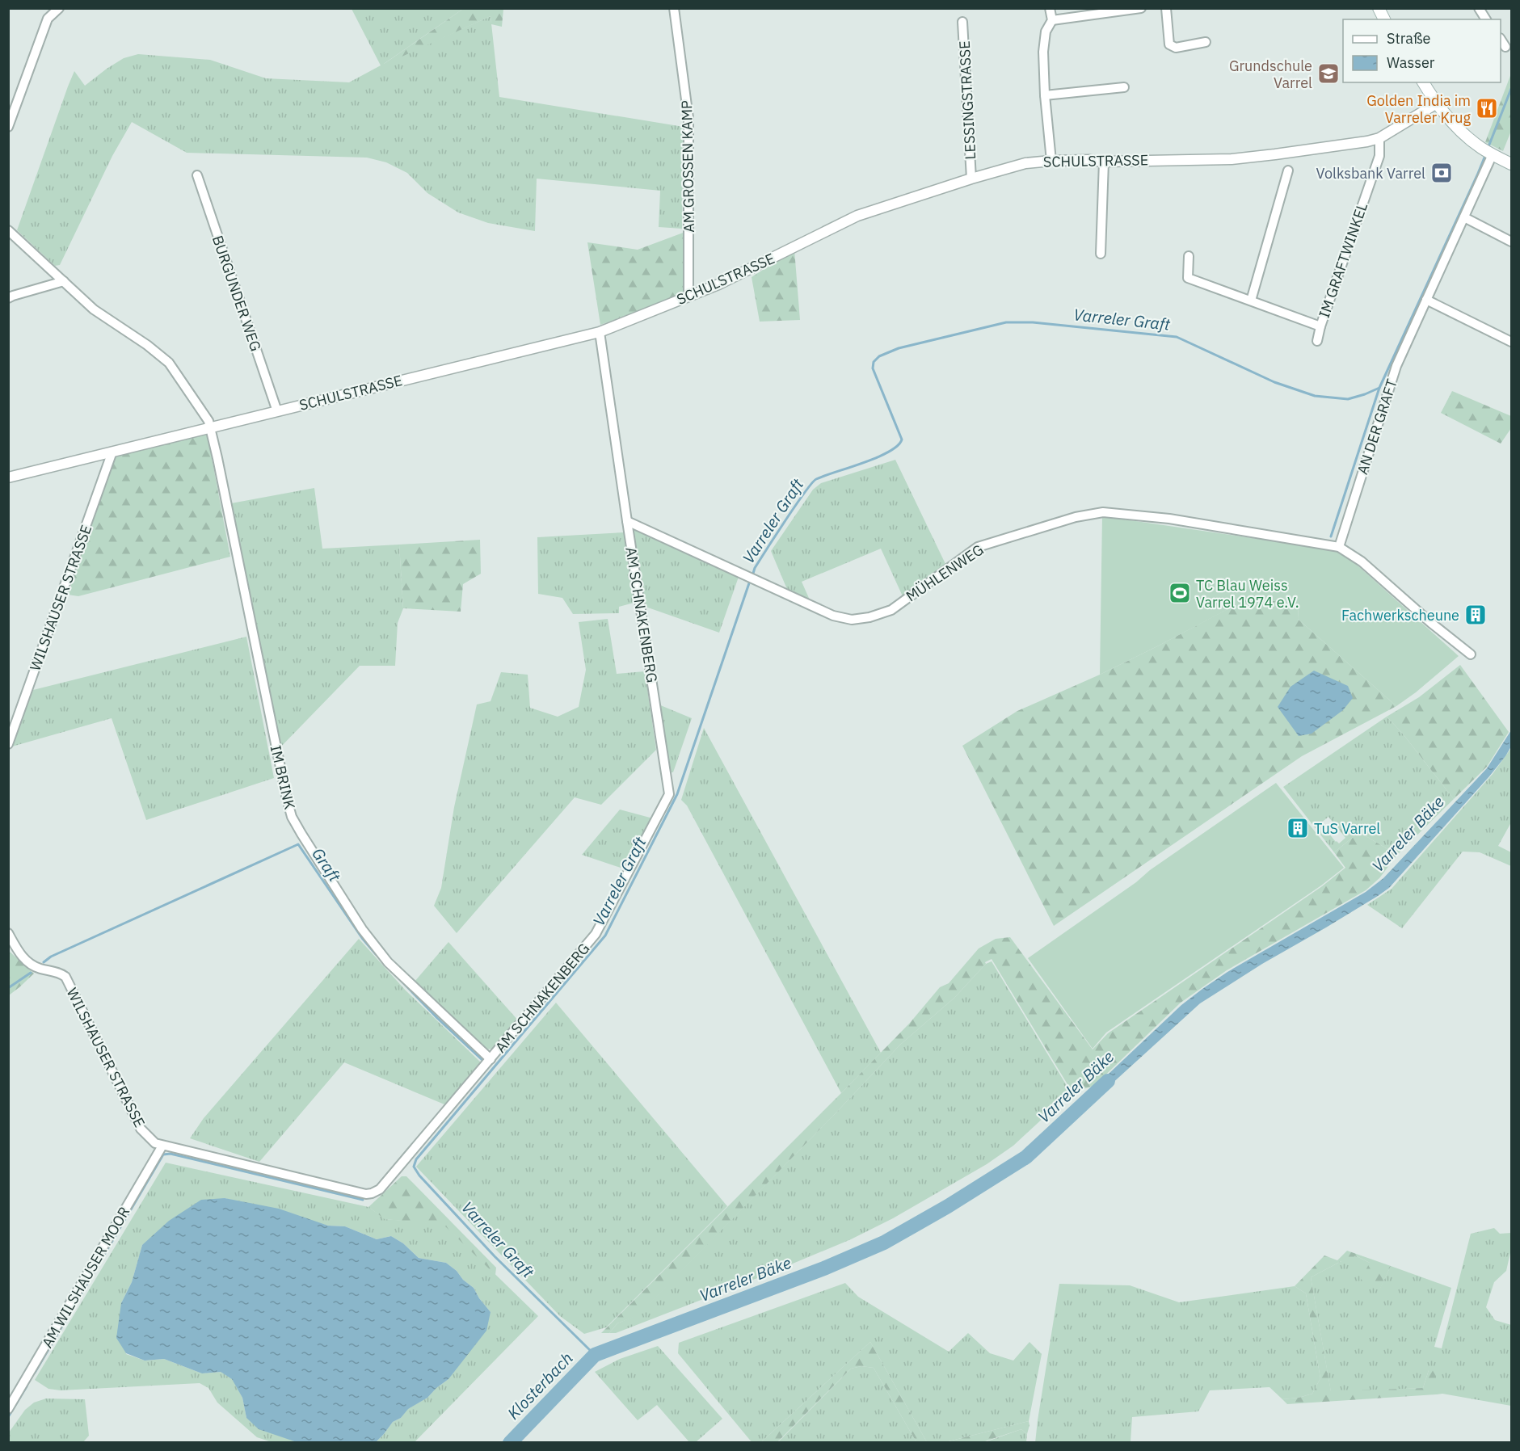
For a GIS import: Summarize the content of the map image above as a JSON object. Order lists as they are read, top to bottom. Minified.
{"streets":{"street":["LESSINGSTRASSE","SCHULSTRASSE","AM GROSSEN KAMP","IM GRAFTWINKEL","BURGUNDER WEG","AN DER GRAFT","MÜHLENWEG","WILSHAUSER STRASSE","AM SCHNAKENBERG","IM BRINK","AM WILSHAUSER MOOR"]},"crossings":[["LESSINGSTRASSE","SCHULSTRASSE"],["SCHULSTRASSE","AM GROSSEN KAMP"],["SCHULSTRASSE","IM GRAFTWINKEL"],["SCHULSTRASSE","BURGUNDER WEG"],["SCHULSTRASSE","WILSHAUSER STRASSE"],["SCHULSTRASSE","AM SCHNAKENBERG"],["SCHULSTRASSE","IM BRINK"],["AN DER GRAFT","MÜHLENWEG"],["MÜHLENWEG","AM SCHNAKENBERG"],["WILSHAUSER STRASSE","AM SCHNAKENBERG"],["WILSHAUSER STRASSE","AM WILSHAUSER MOOR"],["AM SCHNAKENBERG","IM BRINK"],["AM SCHNAKENBERG","AM WILSHAUSER MOOR"]],"water":["Varreler Graft","Varreler Bäke","Graft","Klosterbach"],"places":{"school or university":["Grundschule Varrel"],"restaurant":["Golden India im Varreler Krug"],"bank":["Volksbank Varrel"],"sports":["TC Blau Weiss Varrel 1974 e.V."],"building":["Fachwerkscheune","TuS Varrel"]},"legend":["Straße","Wasser"]}
